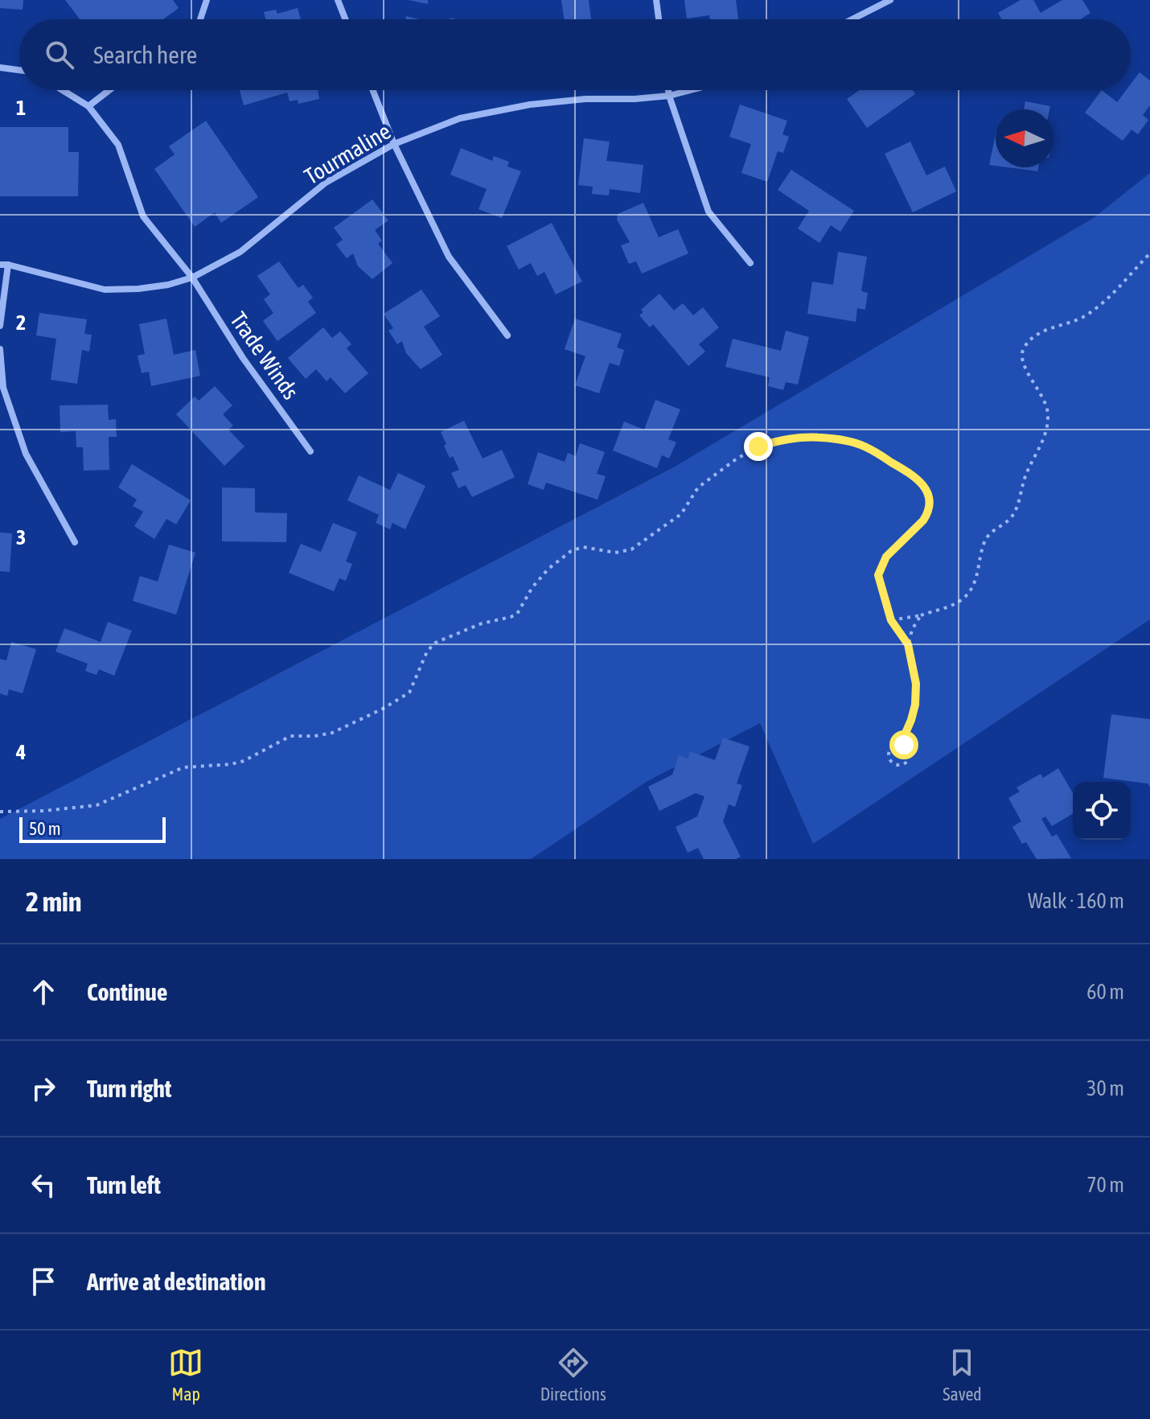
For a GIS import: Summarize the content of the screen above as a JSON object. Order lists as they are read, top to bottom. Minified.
{"streets":{"street":["Tourmaline","Trade Winds"]},"crossings":[["Tourmaline","Trade Winds"]],"scale_bar":"50 m","north":"left","page":{"search":"Search here","scale":"50 m","heading":["2 min","Walk · 160 m"],"list":[["Continue","60 m"],["Turn right","30 m"],["Turn left","70 m"],"Arrive at destination"],"nav":["Map","Directions","Saved"]},"grid":{"rows":["1","2","3","4"]}}
